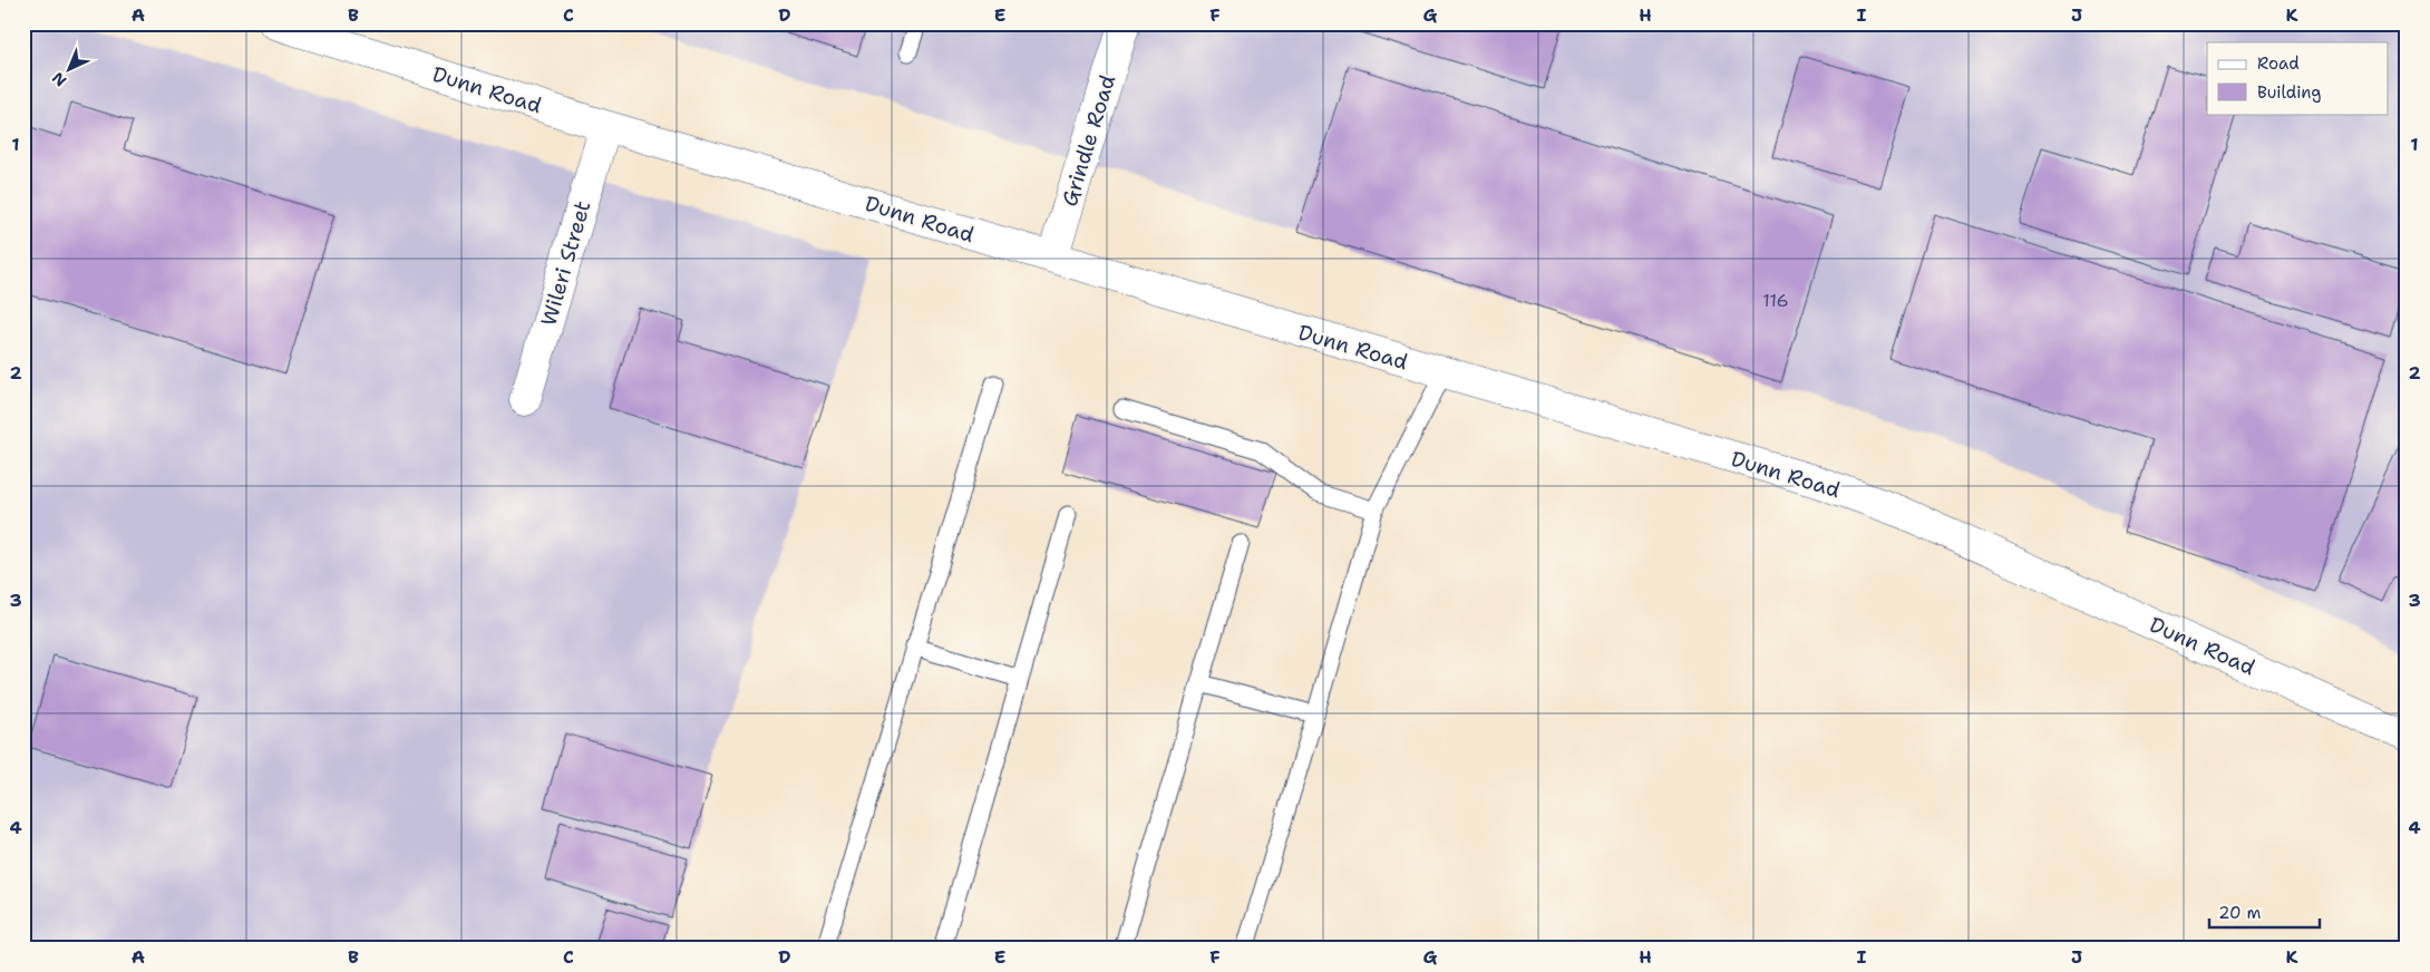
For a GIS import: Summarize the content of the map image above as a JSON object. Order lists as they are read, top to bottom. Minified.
{"streets":{"street":["Dunn Road","Grindle Road","Wileri Street"]},"crossings":[["Dunn Road","Grindle Road"],["Dunn Road","Wileri Street"]],"house_numbers":["116"],"legend":["Road","Building"],"scale_bar":"20 m","north":"bottom left","grid":{"columns":["A","B","C","D","E","F","G","H","I","J","K"],"rows":["1","2","3","4"]}}
